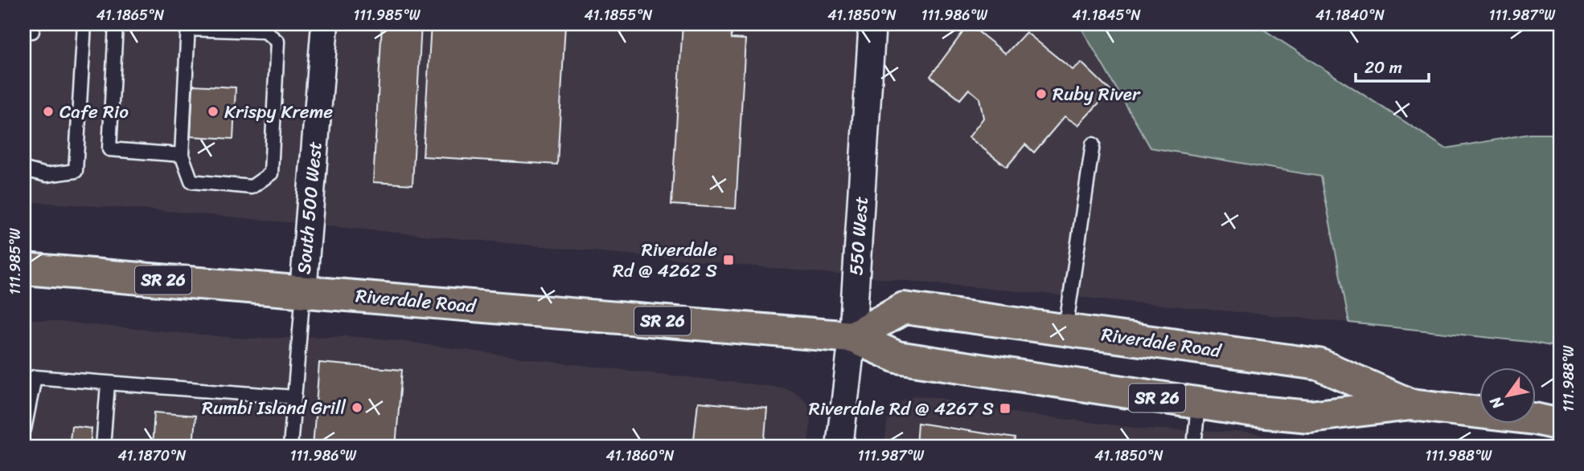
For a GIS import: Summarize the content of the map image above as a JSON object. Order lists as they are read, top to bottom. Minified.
{"streets":{"main road":["SR 26","Riverdale Road"],"street":["South 500 West","550 West"]},"crossings":[["South 500 West","Riverdale Road"],["550 West","Riverdale Road"]],"places":{"other":["Ruby River","Cafe Rio","Krispy Kreme","Rumbi Island Grill"],"transit":["Riverdale Rd @ 4262 S","Riverdale Rd @ 4267 S"]},"scale_bar":"20 m","north":"bottom left","coordinates":["41.1865°N","111.985°W","41.1855°N","41.1850°N","111.986°W","41.1845°N","41.1840°N","111.987°W","111.988°W","41.1870°N","41.1860°N"]}
